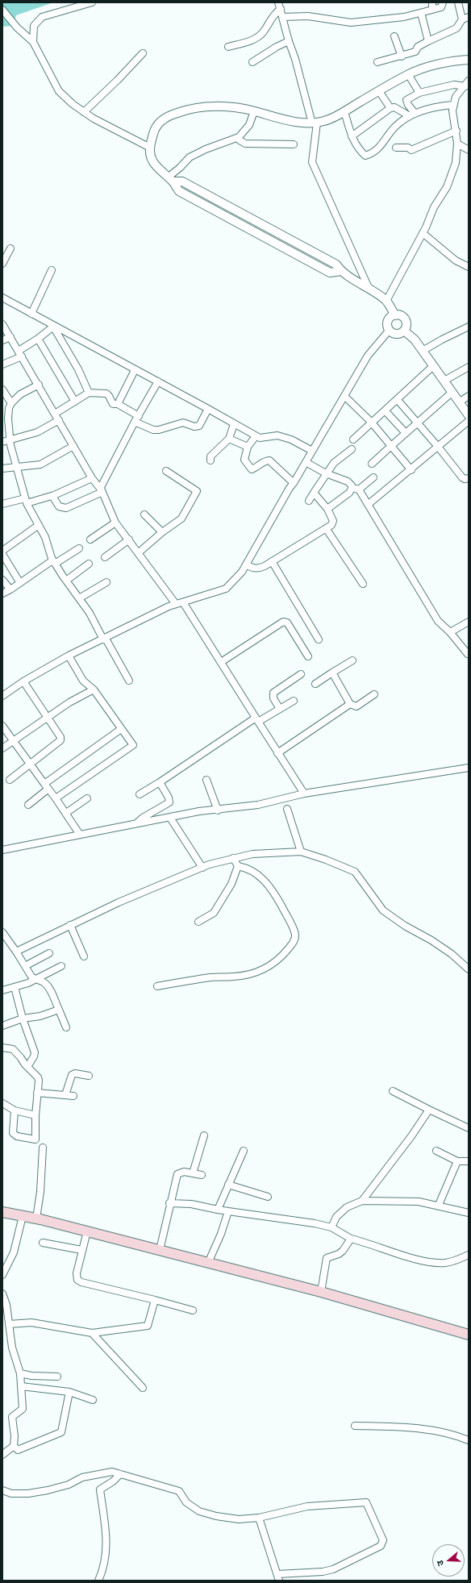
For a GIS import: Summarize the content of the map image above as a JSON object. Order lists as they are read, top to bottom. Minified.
{"north":"left"}
